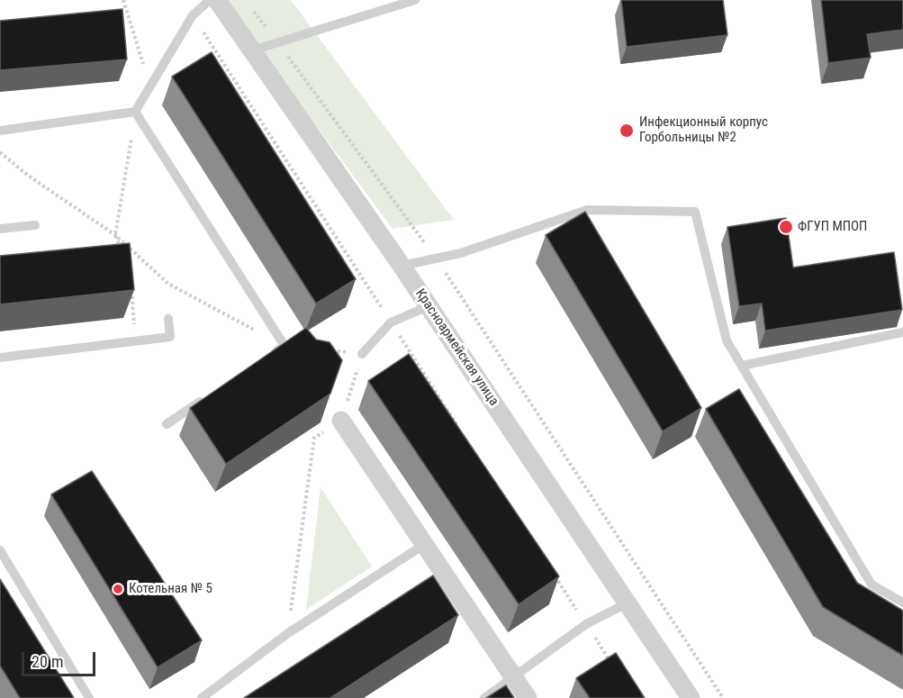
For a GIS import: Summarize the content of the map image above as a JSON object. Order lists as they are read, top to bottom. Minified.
{"streets":{"street":["Красноармейская улица"]},"places":["Инфекционный корпус Горбольницы №2","ФГУП МПОП","Котельная № 5"],"scale_bar":"20 m"}
